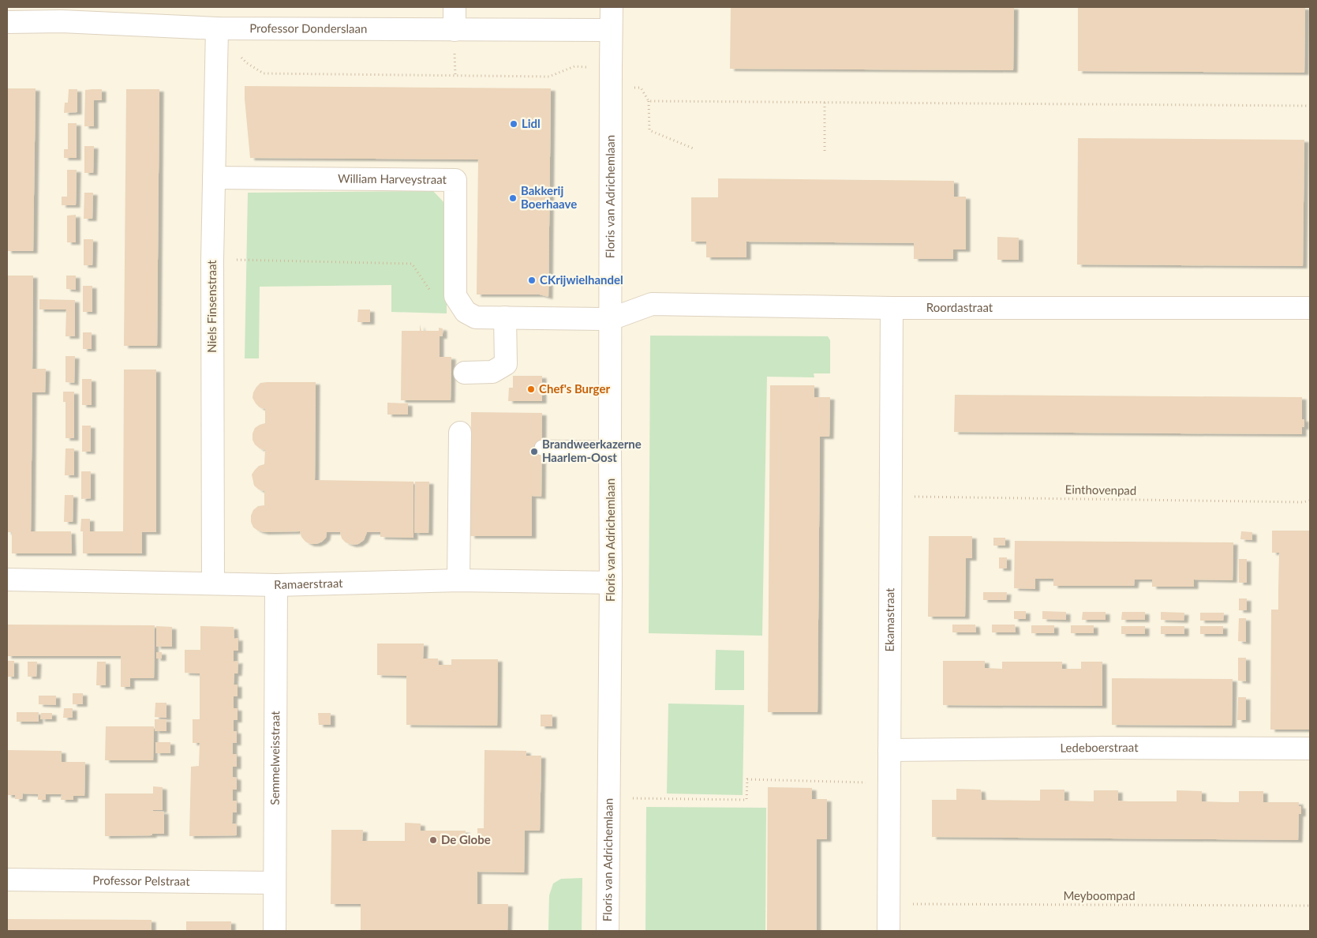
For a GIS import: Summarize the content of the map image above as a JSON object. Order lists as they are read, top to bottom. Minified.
{"streets":{"street":["Professor Donderslaan","William Harveystraat","Floris van Adrichemlaan","Niels Finsenstraat","Roordastraat","Ramaerstraat","Ekamastraat","Ledeboerstraat","Semmelweisstraat","Professor Pelstraat"],"path":["Einthovenpad","Meyboompad"]},"crossings":[["Professor Donderslaan","Floris van Adrichemlaan"],["Professor Donderslaan","Niels Finsenstraat"],["William Harveystraat","Floris van Adrichemlaan"],["William Harveystraat","Niels Finsenstraat"],["William Harveystraat","Roordastraat"],["Floris van Adrichemlaan","Roordastraat"],["Floris van Adrichemlaan","Ramaerstraat"],["Niels Finsenstraat","Ramaerstraat"],["Roordastraat","Ekamastraat"],["Einthovenpad","Ekamastraat"],["Ramaerstraat","Semmelweisstraat"],["Ekamastraat","Ledeboerstraat"],["Ekamastraat","Meyboompad"],["Semmelweisstraat","Professor Pelstraat"]],"places":["Lidl","Bakkerij Boerhaave","CKrijwielhandel","Chef's Burger","Brandweerkazerne Haarlem-Oost","De Globe"]}
